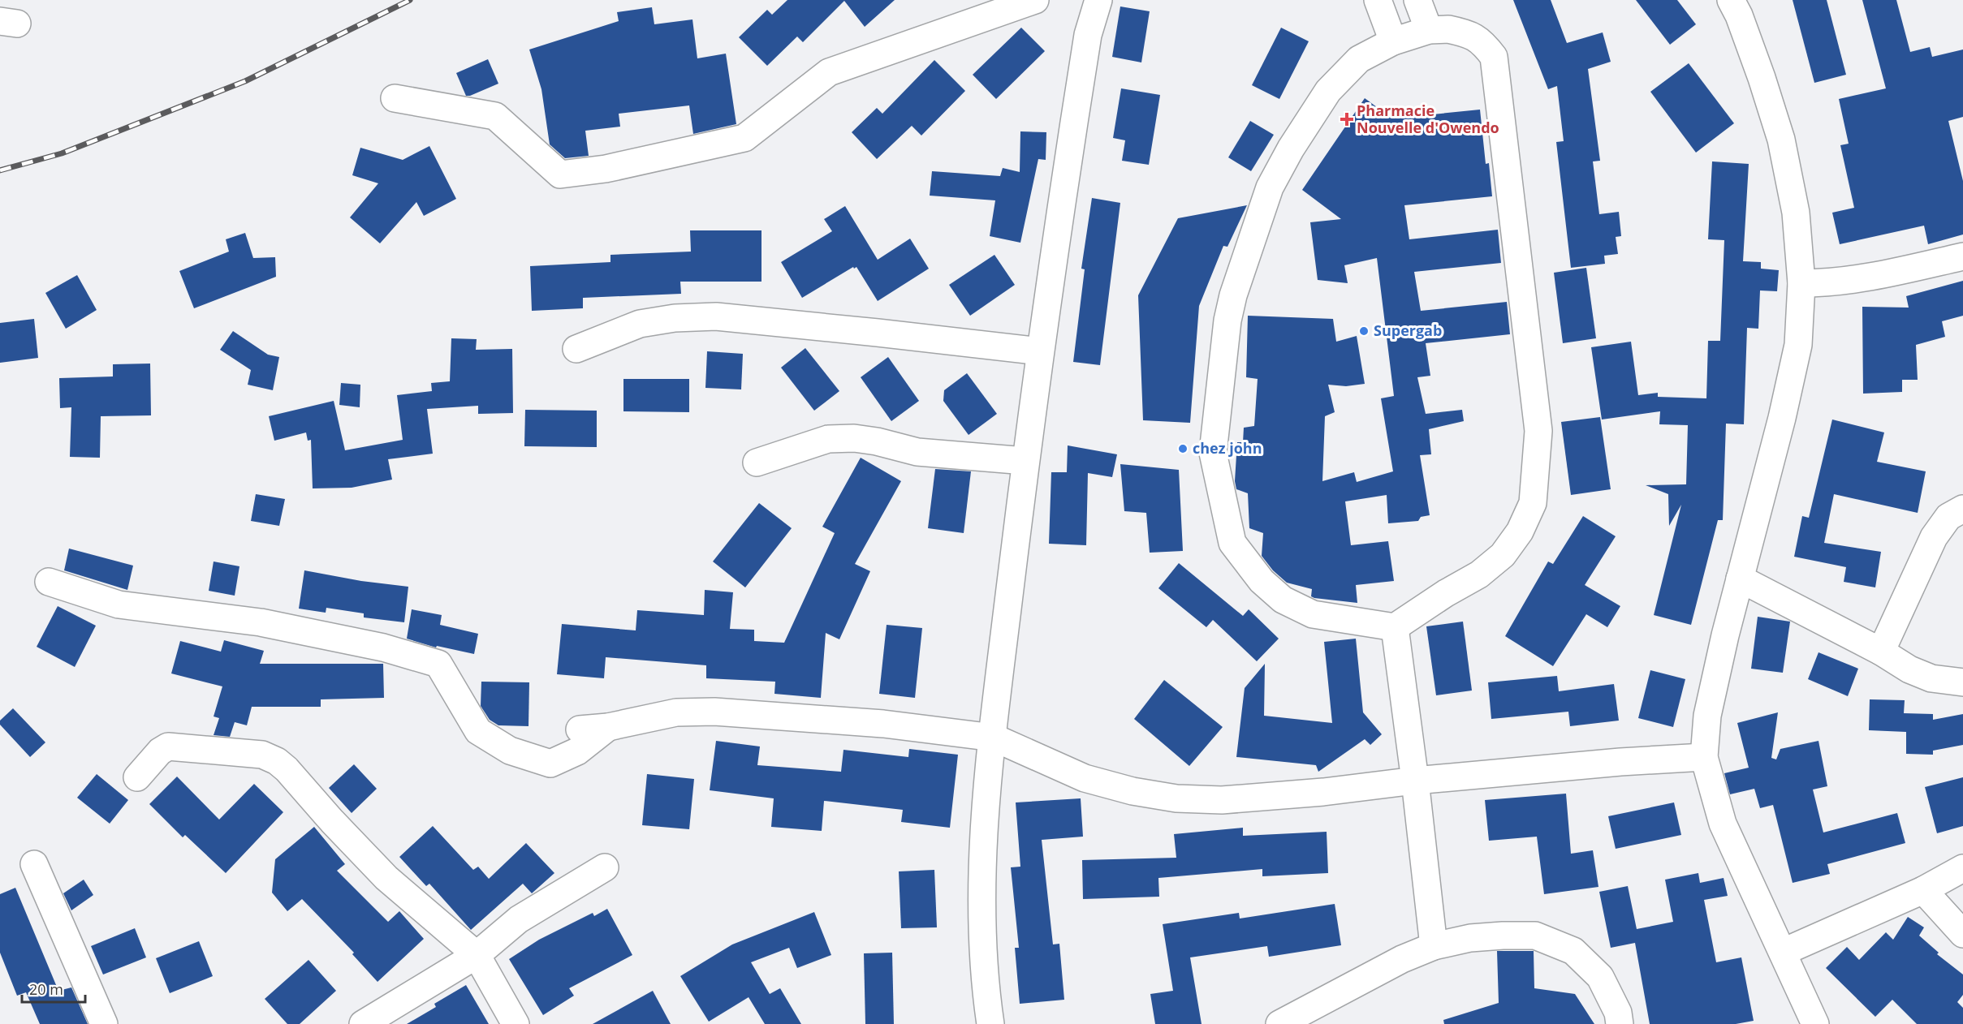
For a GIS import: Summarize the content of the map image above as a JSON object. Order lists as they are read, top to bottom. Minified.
{"places":{"health":["Pharmacie Nouvelle d'Owendo"],"other":["Supergab","chez john"]},"scale_bar":"20 m"}
